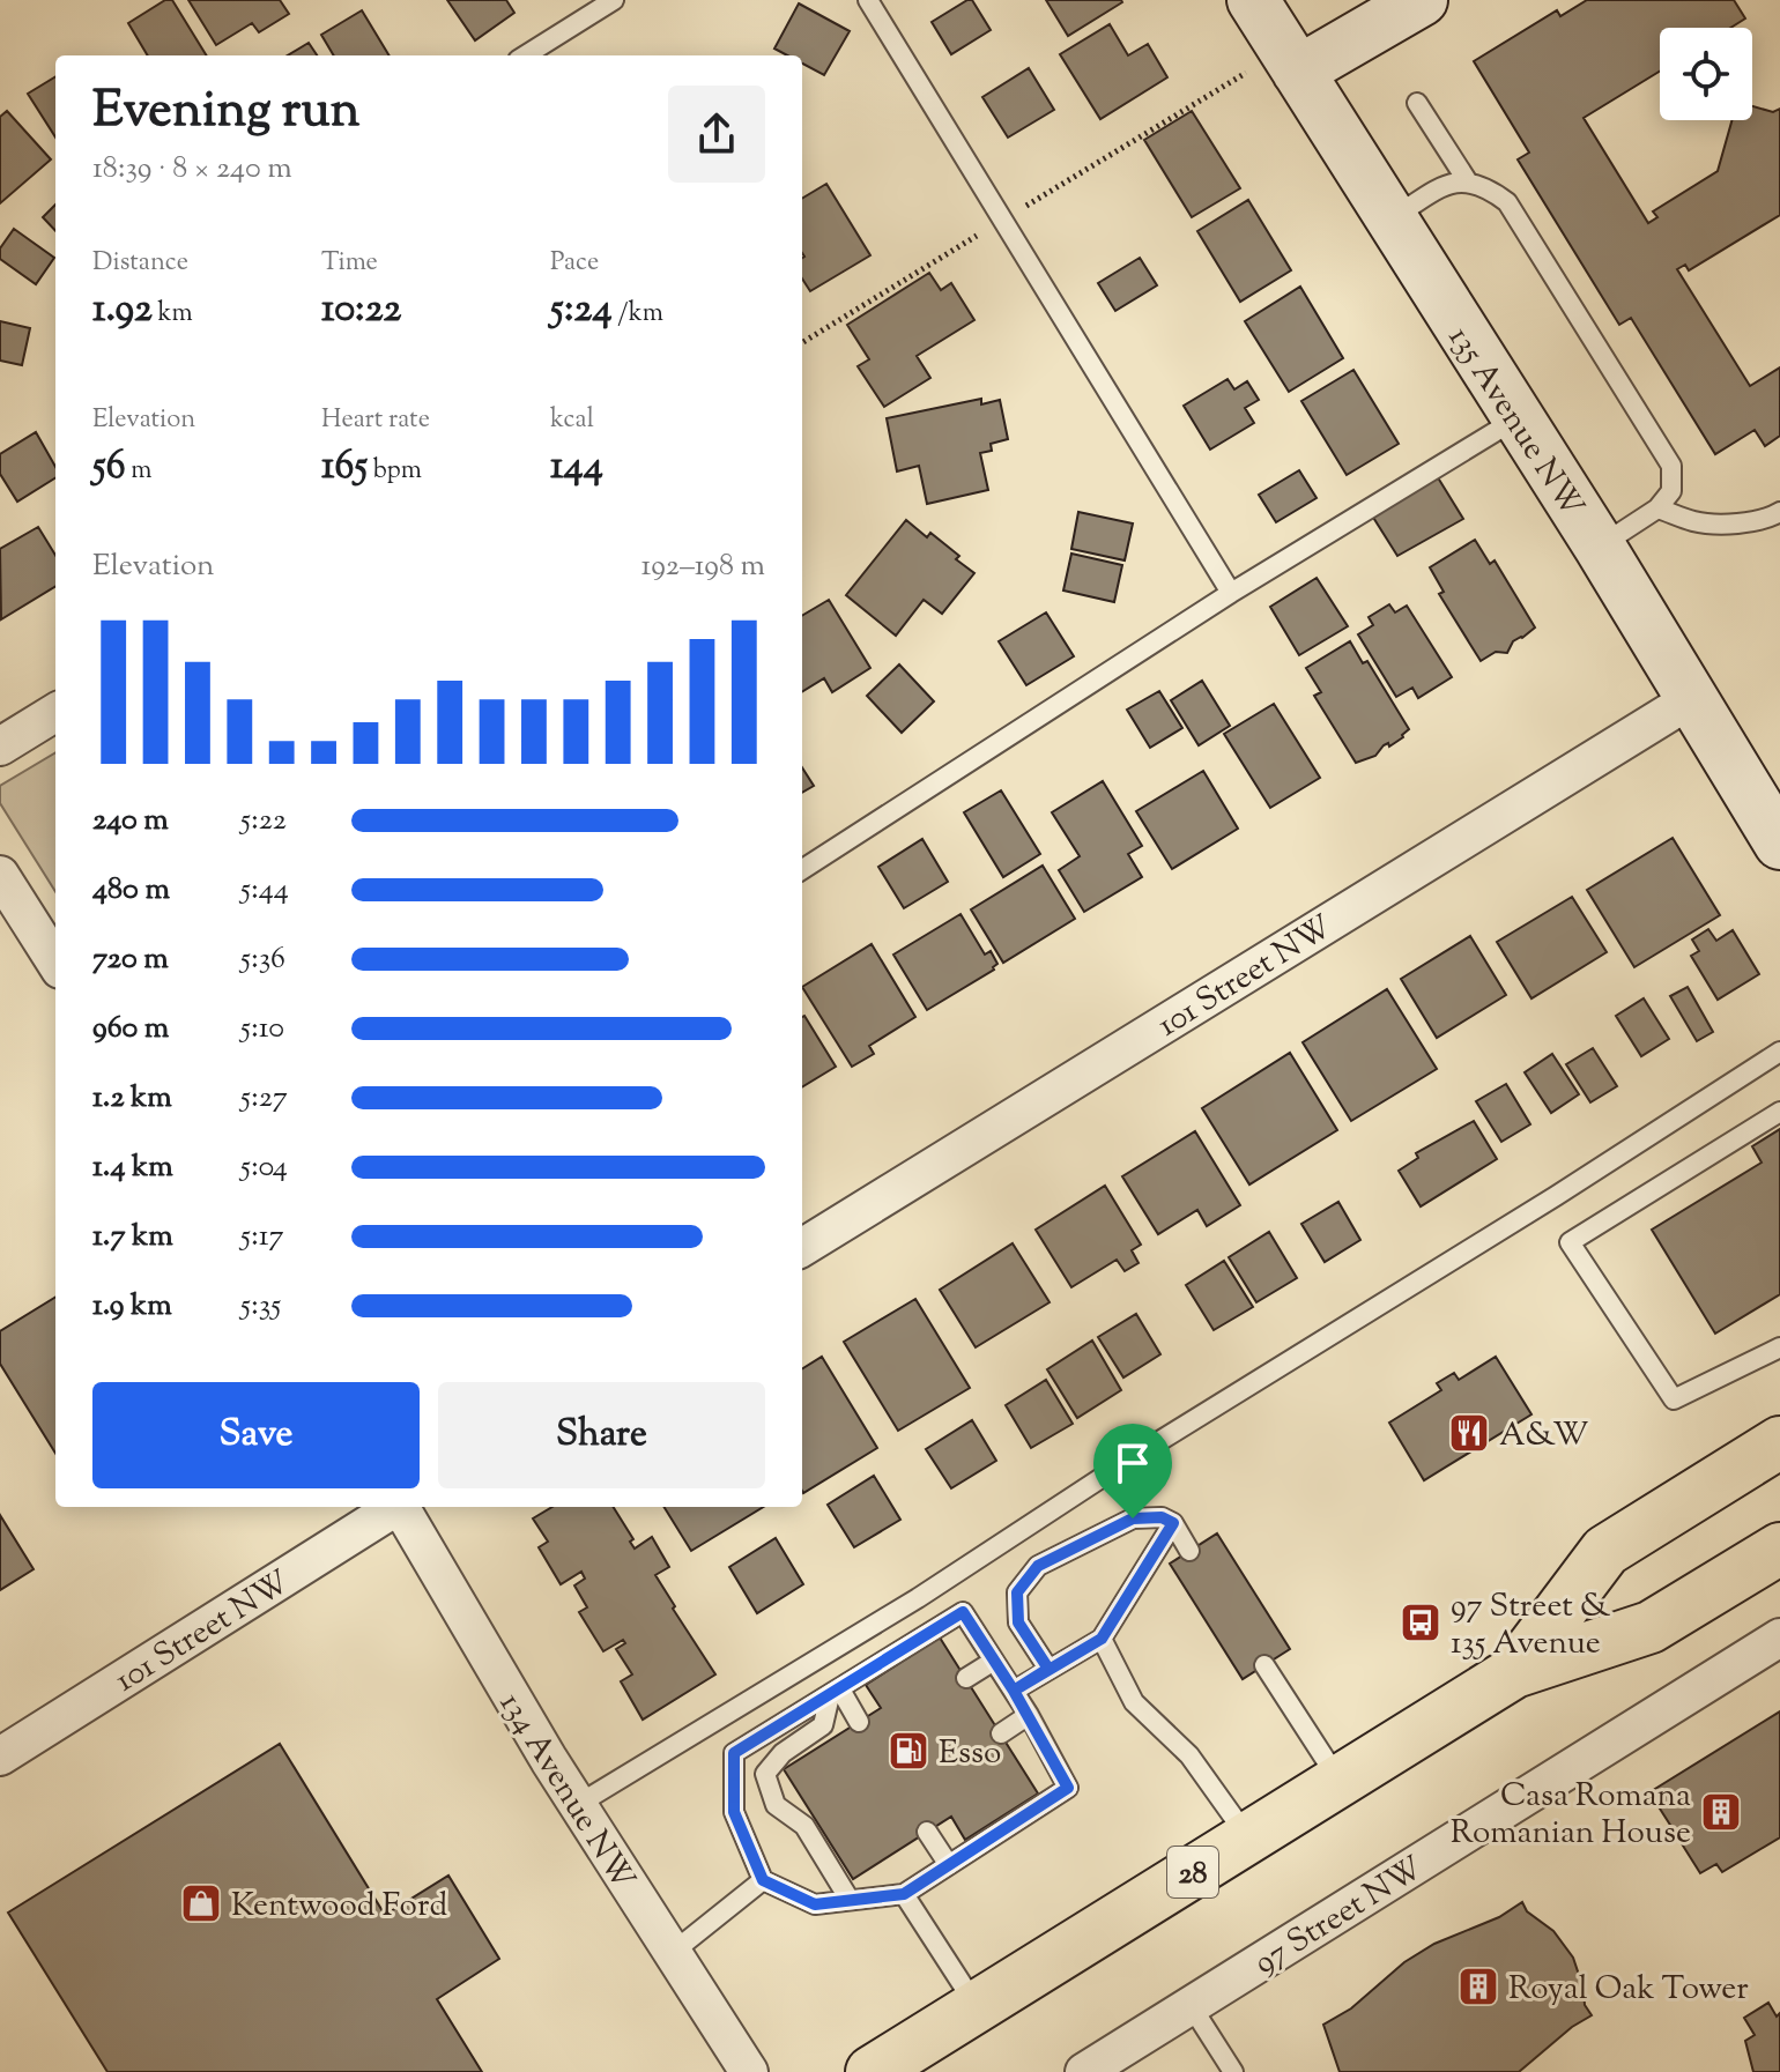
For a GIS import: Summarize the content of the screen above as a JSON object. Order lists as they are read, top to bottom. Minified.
{"streets":{"main road":["28"],"street":["135 Avenue NW","101 Street NW","134 Avenue NW","97 Street NW"]},"crossings":[["135 Avenue NW","101 Street NW"]],"places":{"restaurant":["A&W"],"bus stop":["97 Street & 135 Avenue"],"fuel station":["Esso"],"building":["Casa Romana Romanian House","Royal Oak Tower"],"shop":["Kentwood Ford"]},"page":{"heading":["Evening run","18:39 · 8 × 240 m"],"stats":[["Distance","1.92 km"],["Time","10:22"],["Pace","5:24 /km"],["Elevation","56 m"],["Heart rate","165 bpm"],["kcal","144"]],"chart":["Elevation","192–198 m"],"list":[{"name":"240 m","note":"5:22"},{"name":"480 m","note":"5:44"},{"name":"720 m","note":"5:36"},{"name":"960 m","note":"5:10"},{"name":"1.2 km","note":"5:27"},{"name":"1.4 km","note":"5:04"},{"name":"1.7 km","note":"5:17"},{"name":"1.9 km","note":"5:35"}],"buttons":["Save","Share"]}}
